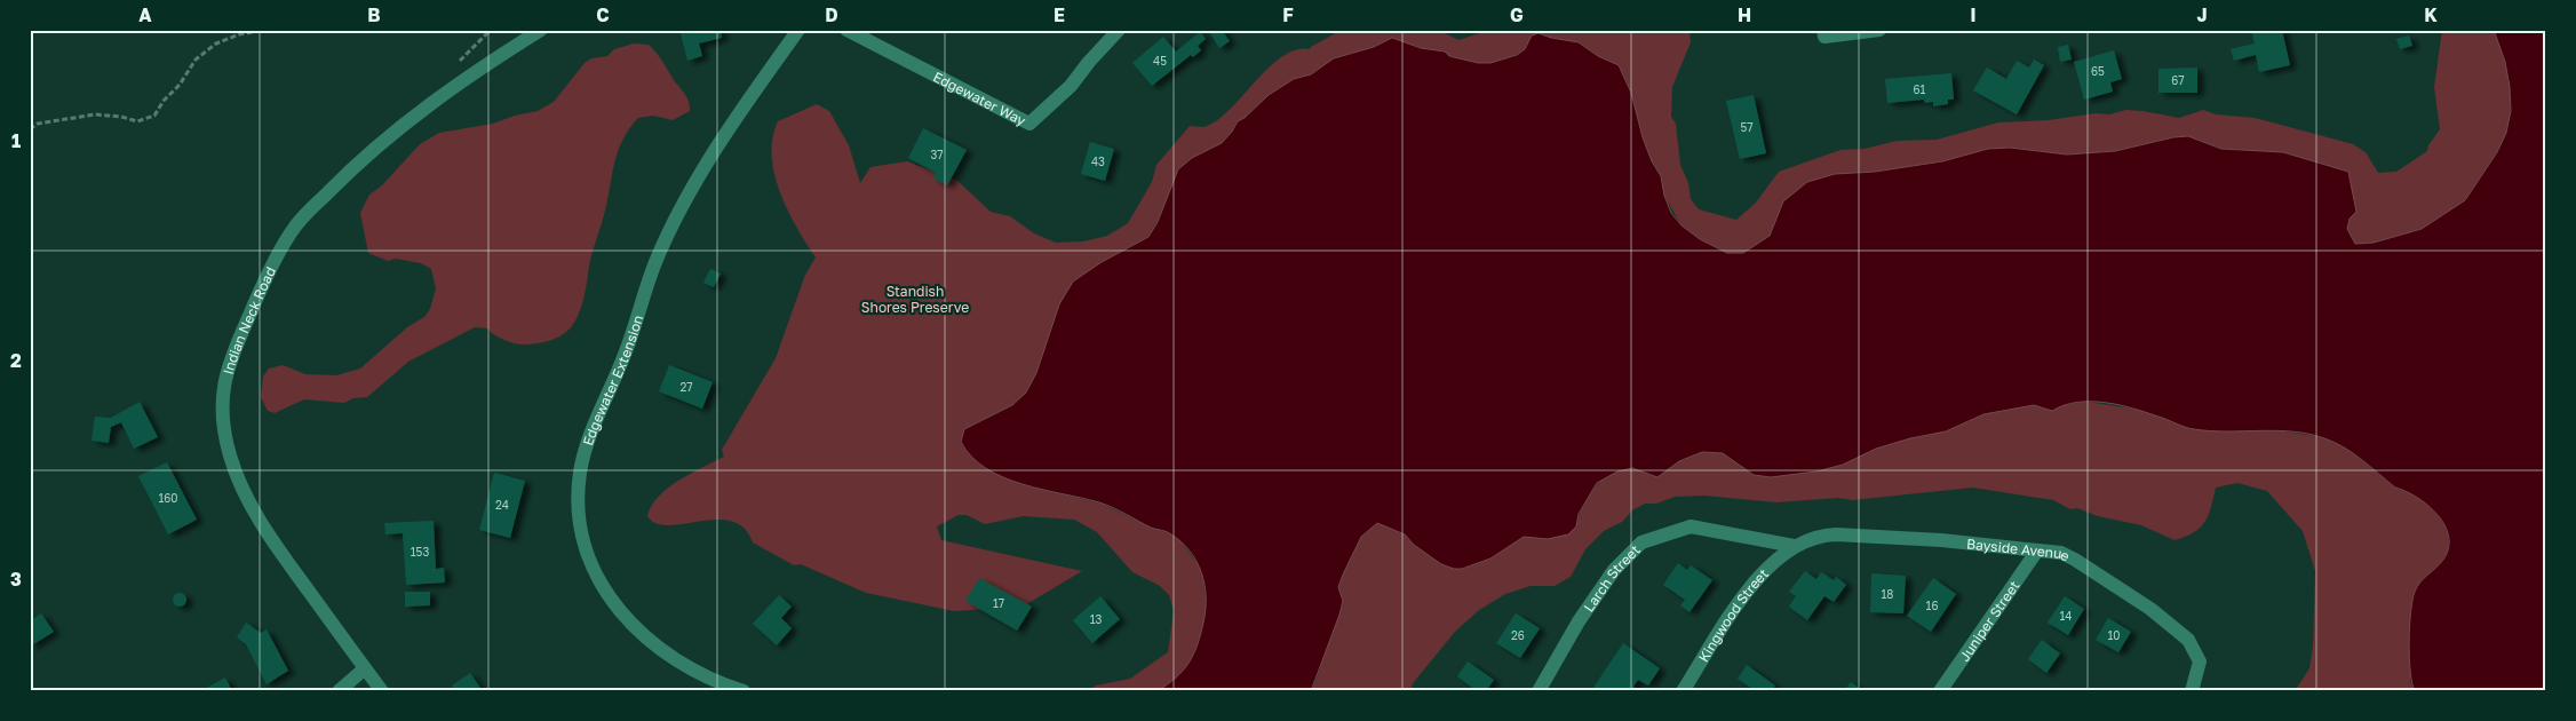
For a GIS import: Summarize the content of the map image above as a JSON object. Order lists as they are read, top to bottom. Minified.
{"streets":{"street":["Edgewater Way","Indian Neck Road","Edgewater Extension","Bayside Avenue","Larch Street","Kingwood Street","Juniper Street"]},"crossings":[["Bayside Avenue","Larch Street"],["Bayside Avenue","Kingwood Street"],["Bayside Avenue","Juniper Street"],["Larch Street","Kingwood Street"]],"parks":["Standish Shores Preserve"],"house_numbers":["45","65","67","61","57","37","43","27","160","24","153","18","17","16","14","13","26","10"],"grid":{"columns":["A","B","C","D","E","F","G","H","I","J","K"],"rows":["1","2","3"]}}
